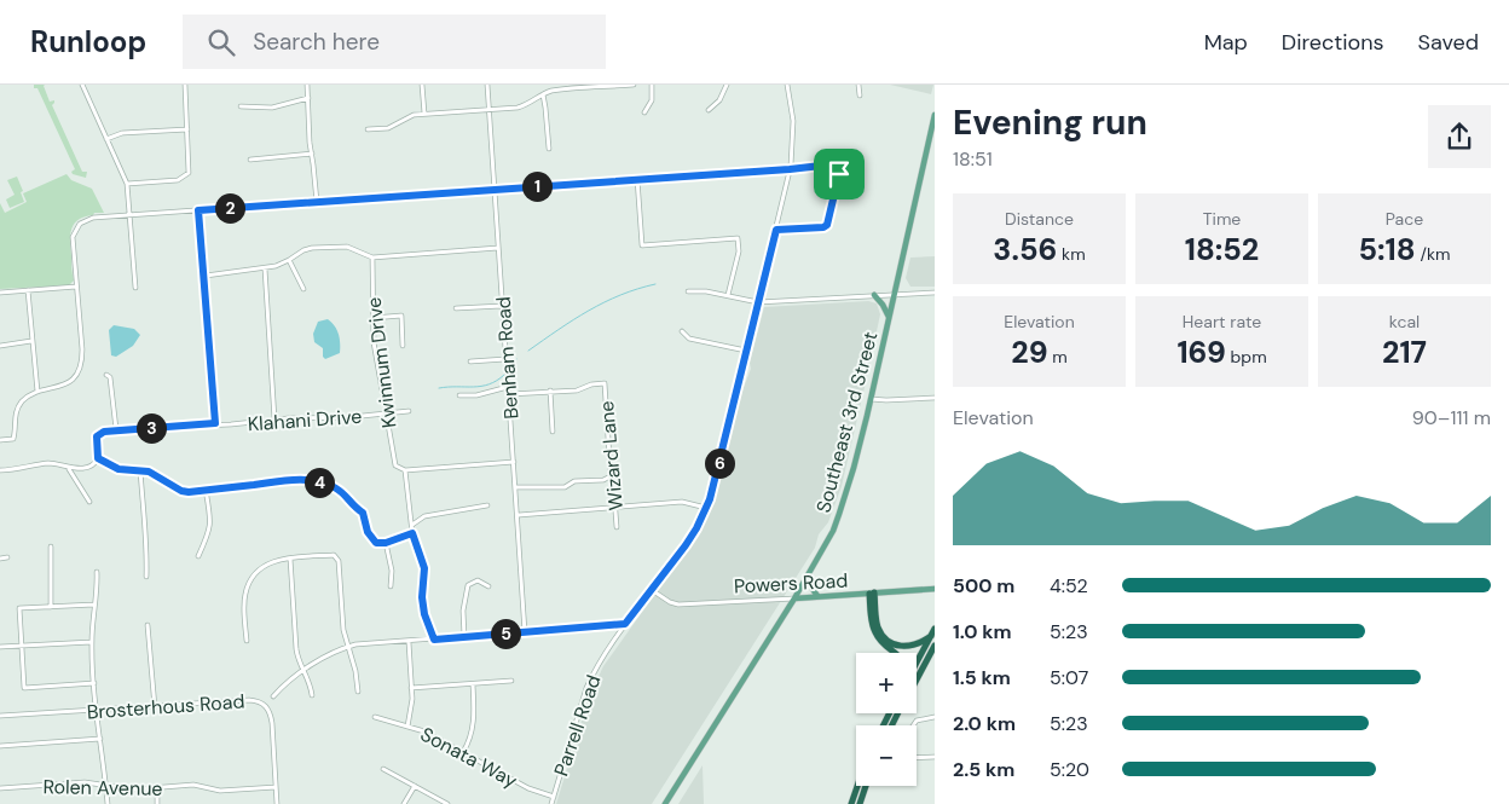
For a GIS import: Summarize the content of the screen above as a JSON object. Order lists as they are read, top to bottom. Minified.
{"streets":{"main road":["Southeast 3rd Street","Powers Road"],"street":["Benham Road","Kwinnum Drive","Klahani Drive","Wizard Lane","Brosterhous Road","Parrell Road","Sonata Way","Rolen Avenue"]},"crossings":[["Kwinnum Drive","Klahani Drive"],["Southeast 3rd Street","Powers Road"],["Powers Road","Parrell Road"],["Brosterhous Road","Rolen Avenue"],["Parrell Road","Sonata Way"]],"page":{"header":"Runloop","search":"Search here","nav":["Map","Directions","Saved"],"heading":["Evening run","18:51"],"pins":["1","2","3","6","4","5"],"stats":[["Distance","3.56 km"],["Time","18:52"],["Pace","5:18 /km"],["Elevation","29 m"],["Heart rate","169 bpm"],["kcal","217"]],"chart":["Elevation","90–111 m"],"list":[{"name":"500 m","note":"4:52"},{"name":"1.0 km","note":"5:23"},{"name":"1.5 km","note":"5:07"},{"name":"2.0 km","note":"5:23"},{"name":"2.5 km","note":"5:20"}],"map_buttons":["+","−"]}}
